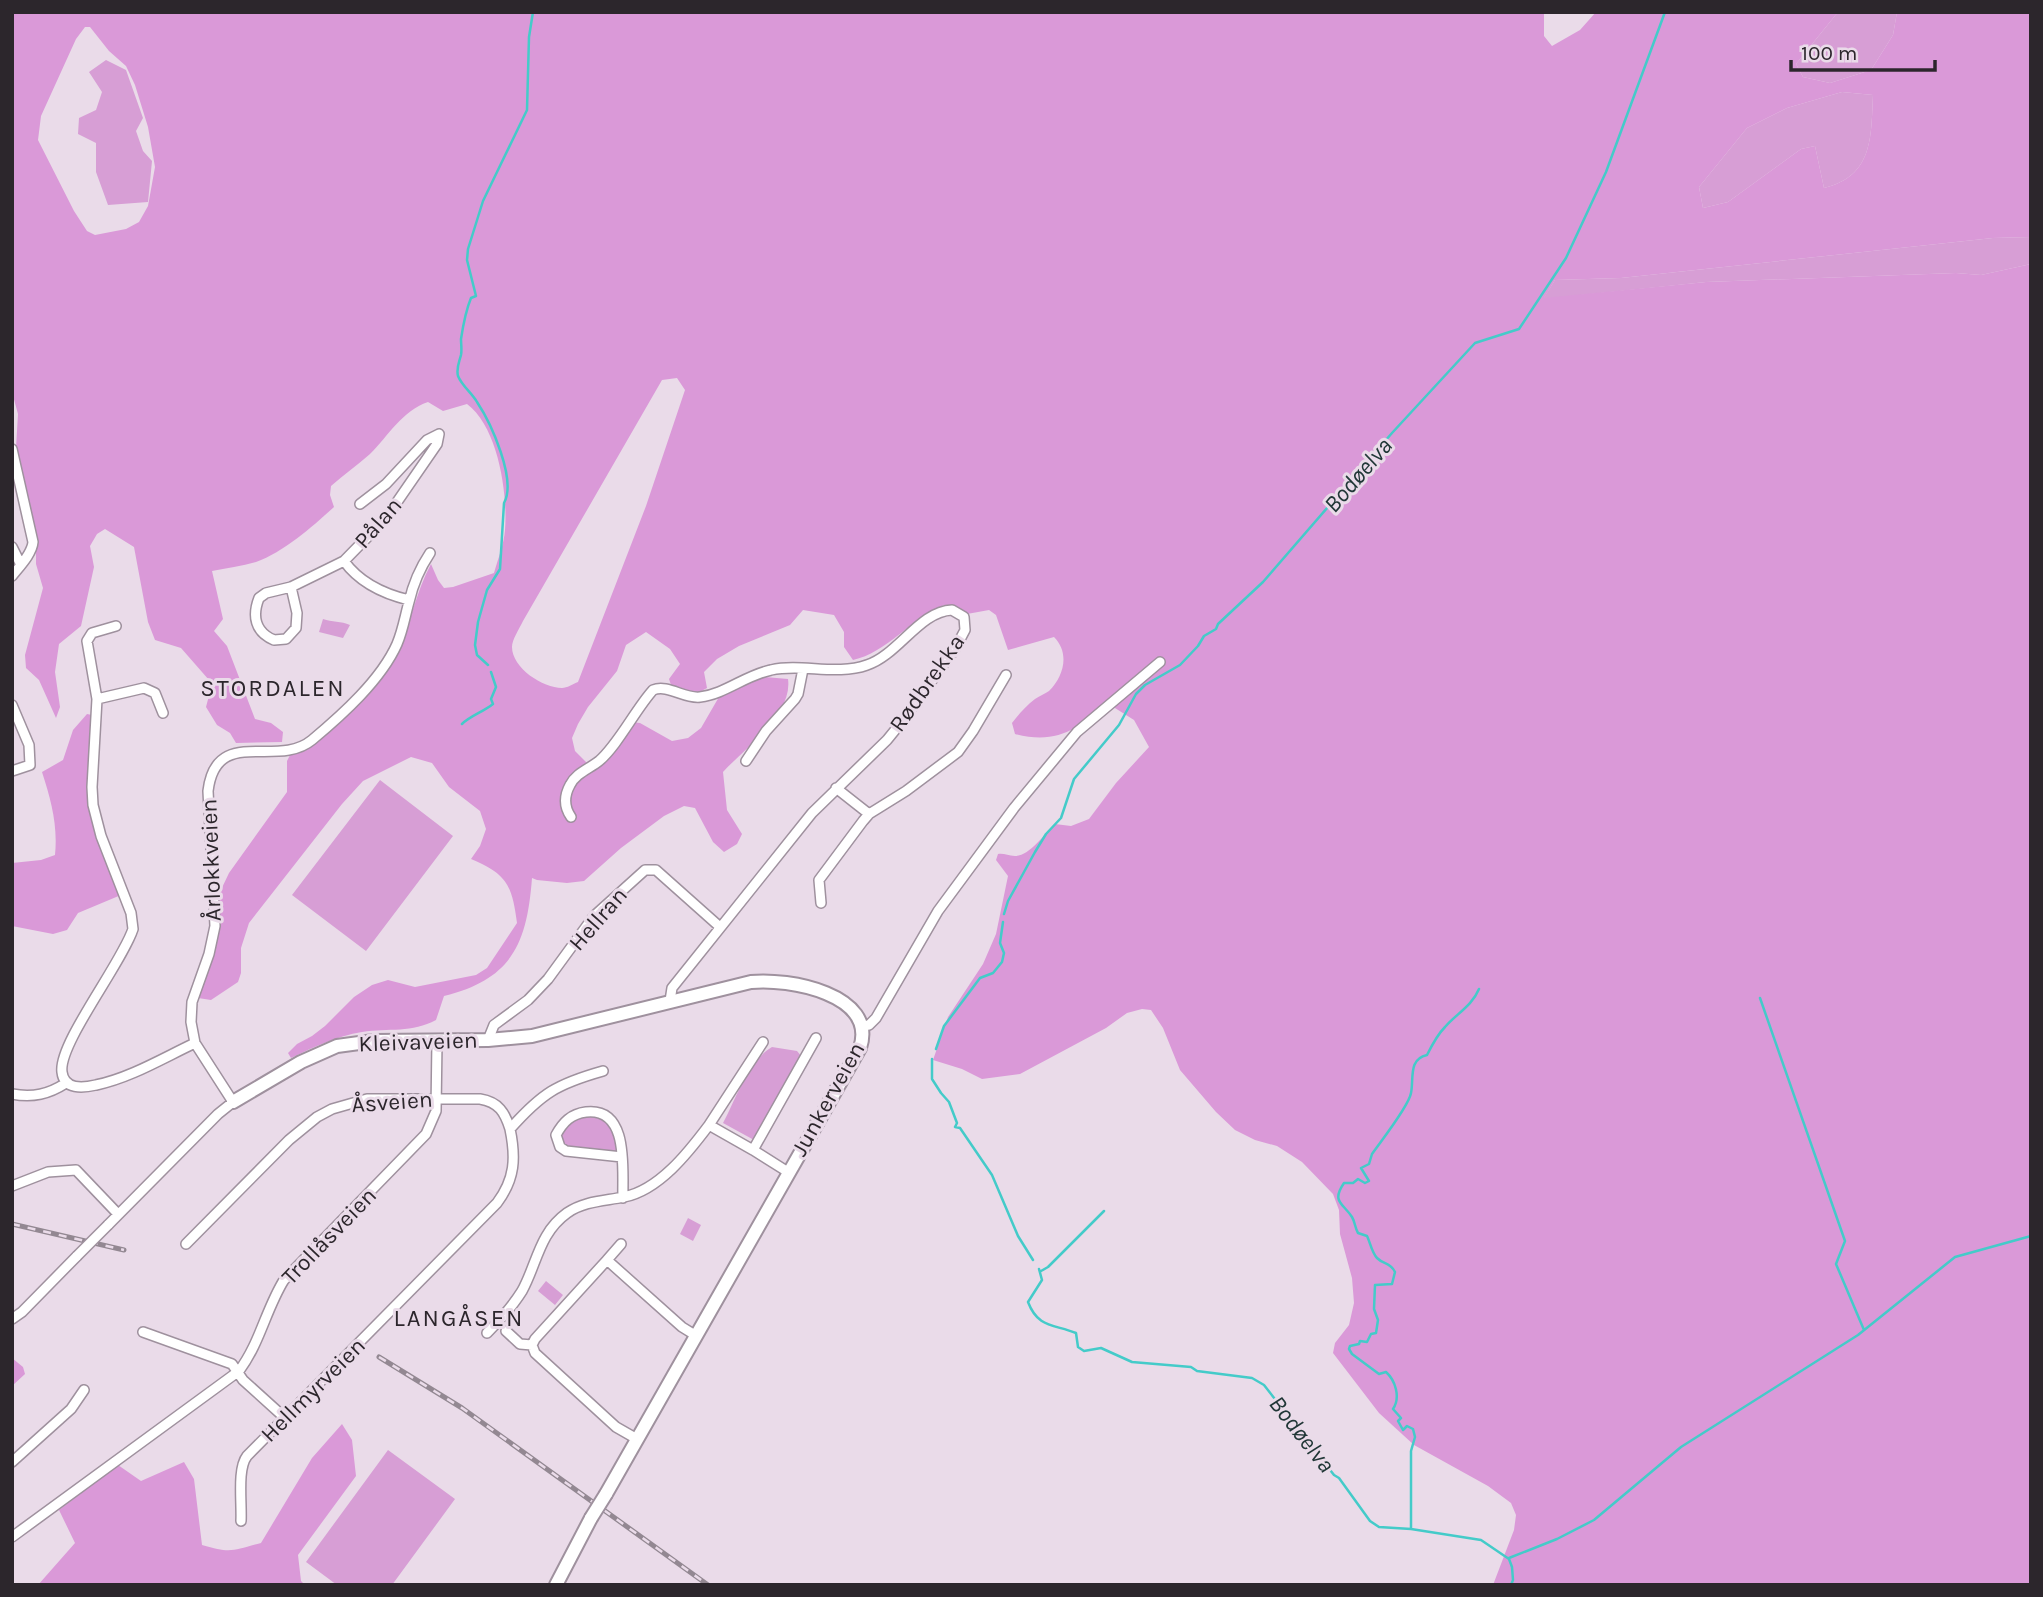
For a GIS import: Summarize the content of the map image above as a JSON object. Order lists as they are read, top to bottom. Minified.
{"streets":{"street":["Pålan","Rødbrekka","Årlokkveien","Hellran","Kleivaveien","Junkerveien","Åsveien","Trollåsveien","Hellmyrveien"]},"crossings":[["Rødbrekka","Hellran"],["Rødbrekka","Kleivaveien"],["Årlokkveien","Kleivaveien"],["Hellran","Kleivaveien"],["Kleivaveien","Junkerveien"],["Kleivaveien","Trollåsveien"],["Åsveien","Trollåsveien"],["Åsveien","Hellmyrveien"]],"districts":["STORDALEN","LANGÅSEN"],"water":["Bodøelva"],"scale_bar":"100 m"}
